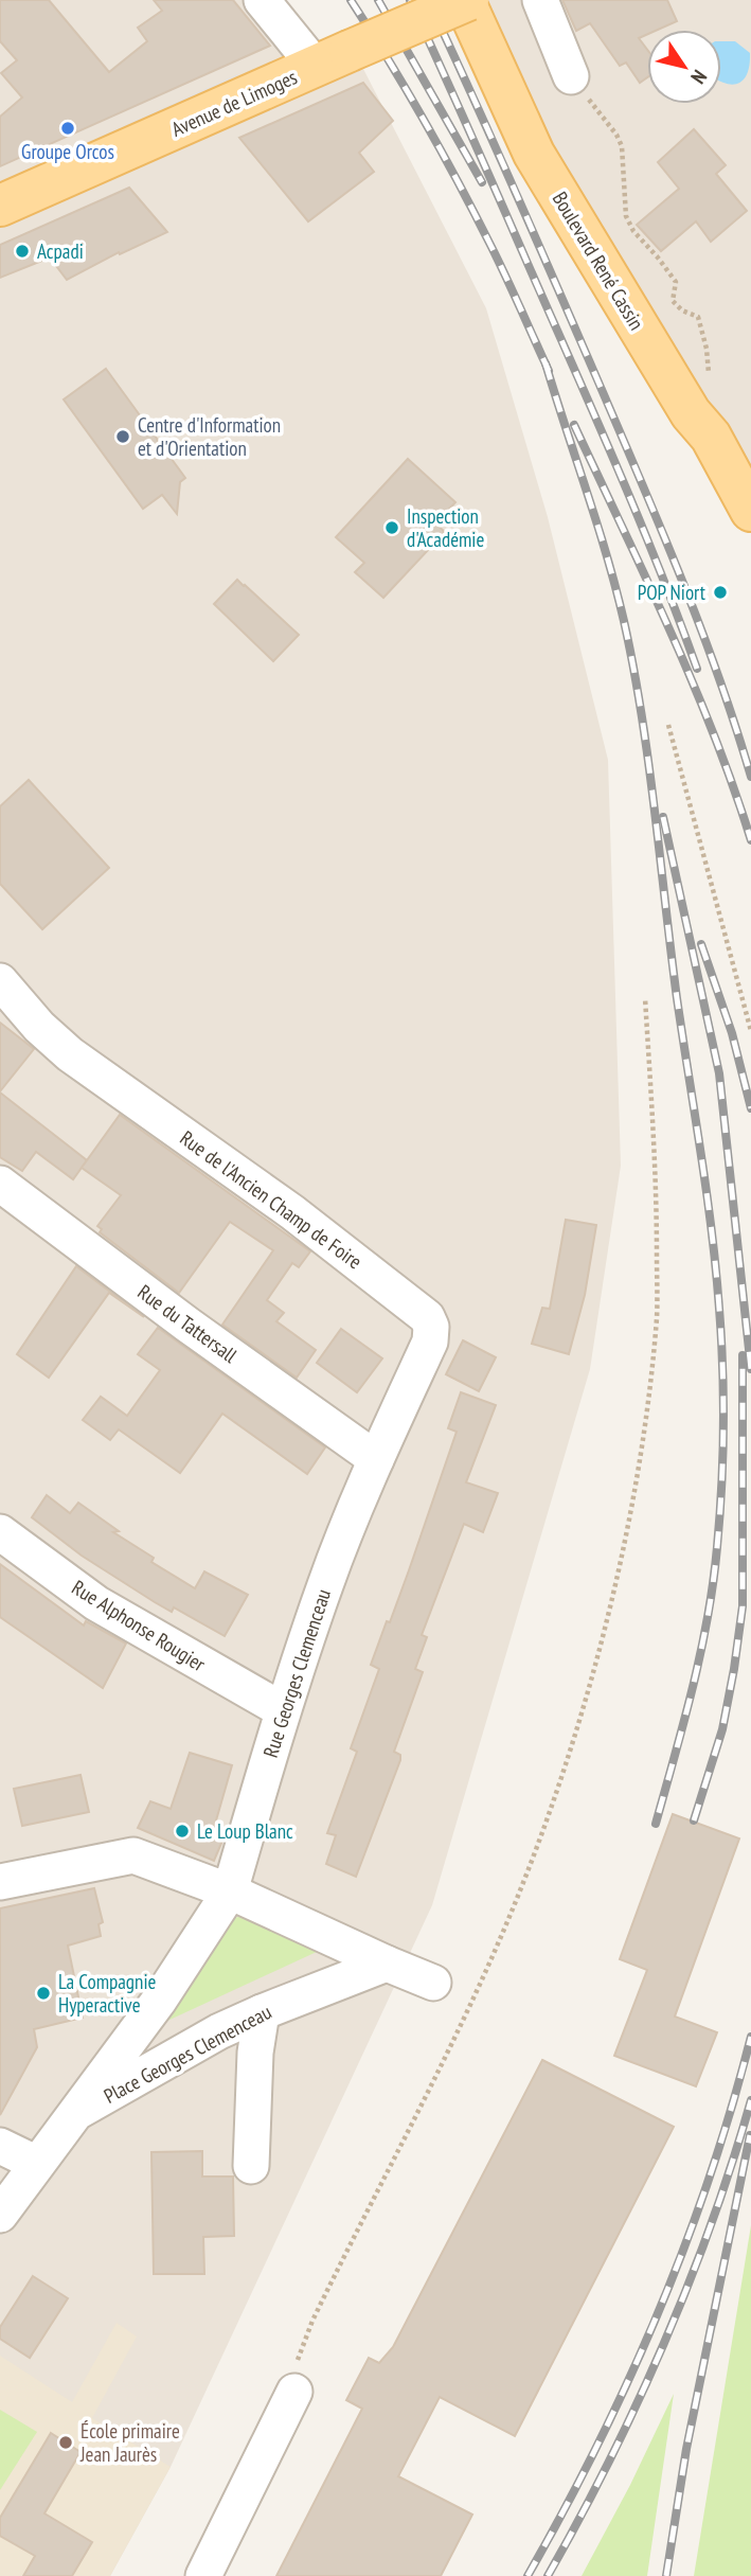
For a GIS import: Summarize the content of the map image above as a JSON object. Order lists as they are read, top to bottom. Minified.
{"streets":{"main road":["Avenue de Limoges","Boulevard René Cassin"],"street":["Rue de l'Ancien Champ de Foire","Rue du Tattersall","Rue Alphonse Rougier","Rue Georges Clemenceau","Place Georges Clemenceau"]},"crossings":[["Avenue de Limoges","Boulevard René Cassin"],["Rue de l'Ancien Champ de Foire","Rue du Tattersall"],["Rue de l'Ancien Champ de Foire","Rue Georges Clemenceau"],["Rue du Tattersall","Rue Georges Clemenceau"],["Rue Alphonse Rougier","Rue Georges Clemenceau"],["Rue Georges Clemenceau","Place Georges Clemenceau"]],"places":["Groupe Orcos","Acpadi","Centre d'Information et d'Orientation","Inspection d'Académie","POP Niort","Le Loup Blanc","La Compagnie Hyperactive","École primaire Jean Jaurès"],"north":"bottom right"}
